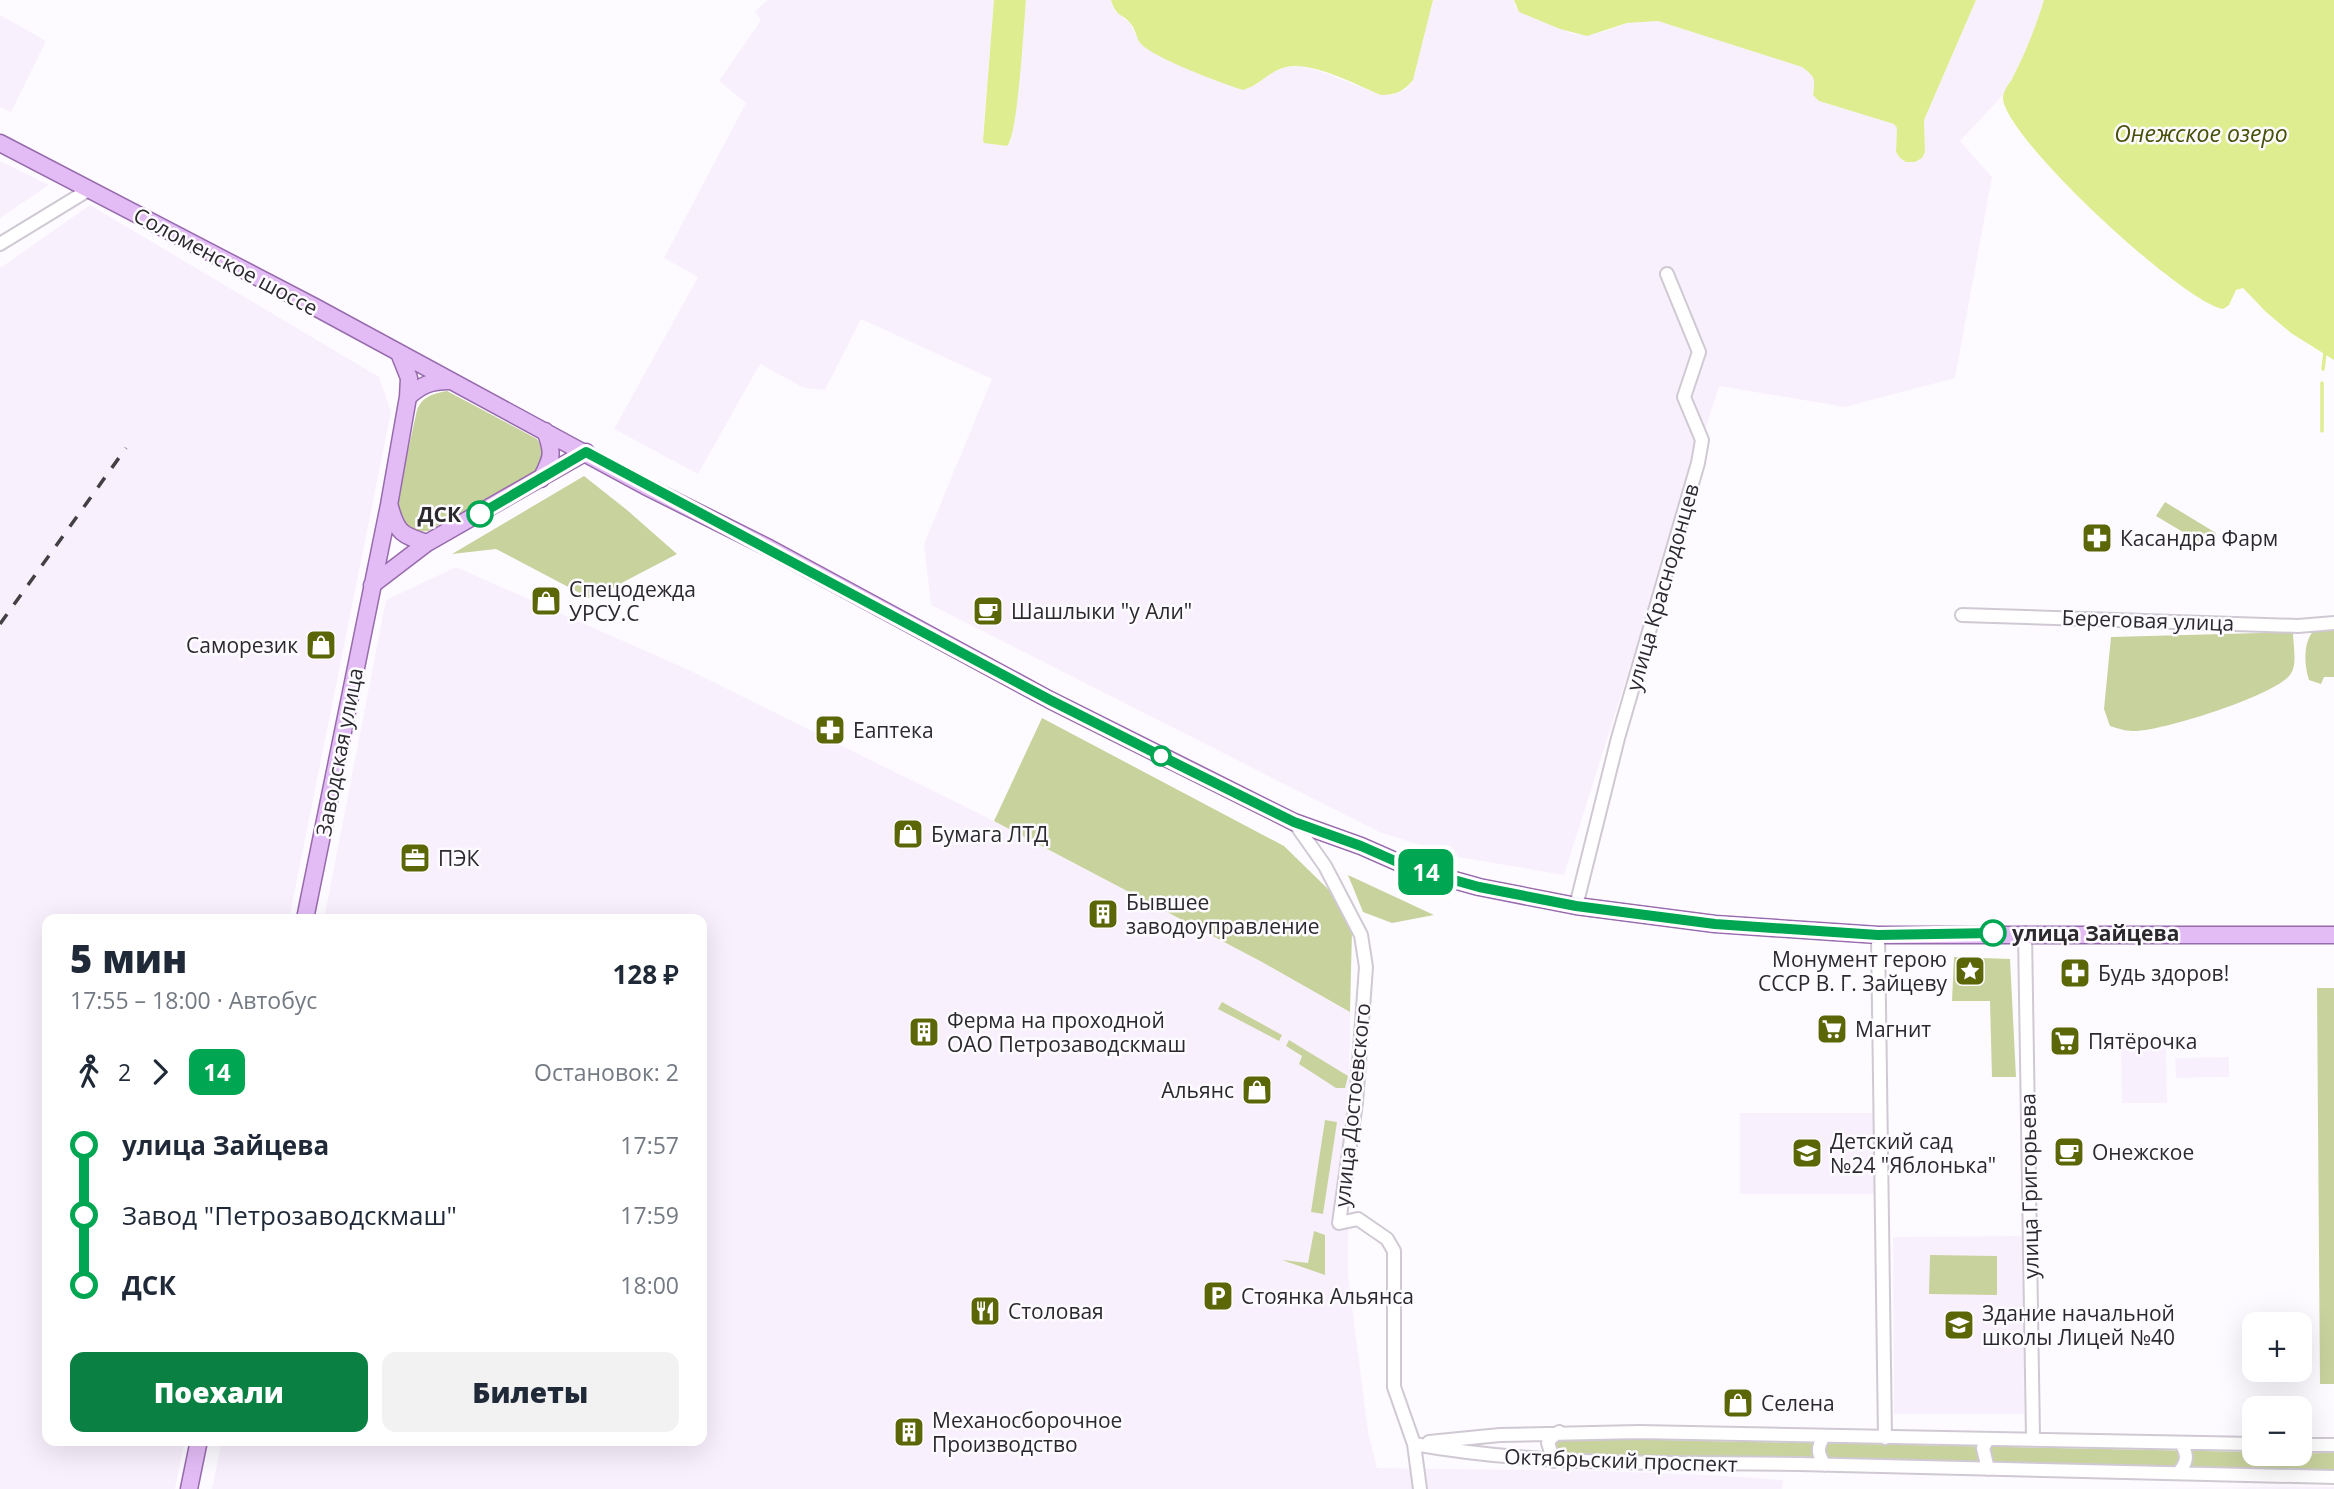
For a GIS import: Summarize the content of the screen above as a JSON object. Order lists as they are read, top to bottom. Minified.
{"streets":{"main road":["Соломенское шоссе","Заводская улица"],"street":["улица Краснодонцев","Береговая улица","улица Достоевского","улица Григорьева","Октябрьский проспект"]},"crossings":[["Соломенское шоссе","Заводская улица"],["улица Достоевского","Октябрьский проспект"],["улица Григорьева","Октябрьский проспект"]],"water":["Онежское озеро"],"places":{"other":["ДСК","улица Зайцева"],"pharmacy":["Касандра Фарм","Еаптека","Будь здоров!"],"shop":["Спецодежда УРСУ.С","Саморезик","Бумага ЛТД","Альянс","Селена"],"cafe":["Шашлыки \"у Али\"","Онежское"],"office":["ПЭК"],"building":["Бывшее заводоуправление","Ферма на проходной ОАО Петрозаводскмаш","Механосборочное Производство"],"place":["Монумент герою СССР В. Г. Зайцеву"],"supermarket":["Магнит","Пятёрочка"],"school or university":["Детский сад №24 \"Яблонька\"","Здание начальной школы Лицей №40"],"parking":["Стоянка Альянса"],"restaurant":["Столовая"]},"lines":["bus line 14"],"page":{"on_map":"14","heading":["5 мин","17:55 – 18:00 · Автобус","128 ₽"],"legs":["2","14","Остановок: 2"],"list":[{"name":"улица Зайцева","value":"17:57"},{"name":"Завод \"Петрозаводскмаш\"","value":"17:59"},{"name":"ДСК","value":"18:00"}],"map_buttons":["+","−"],"buttons":["Поехали","Билеты"]}}
